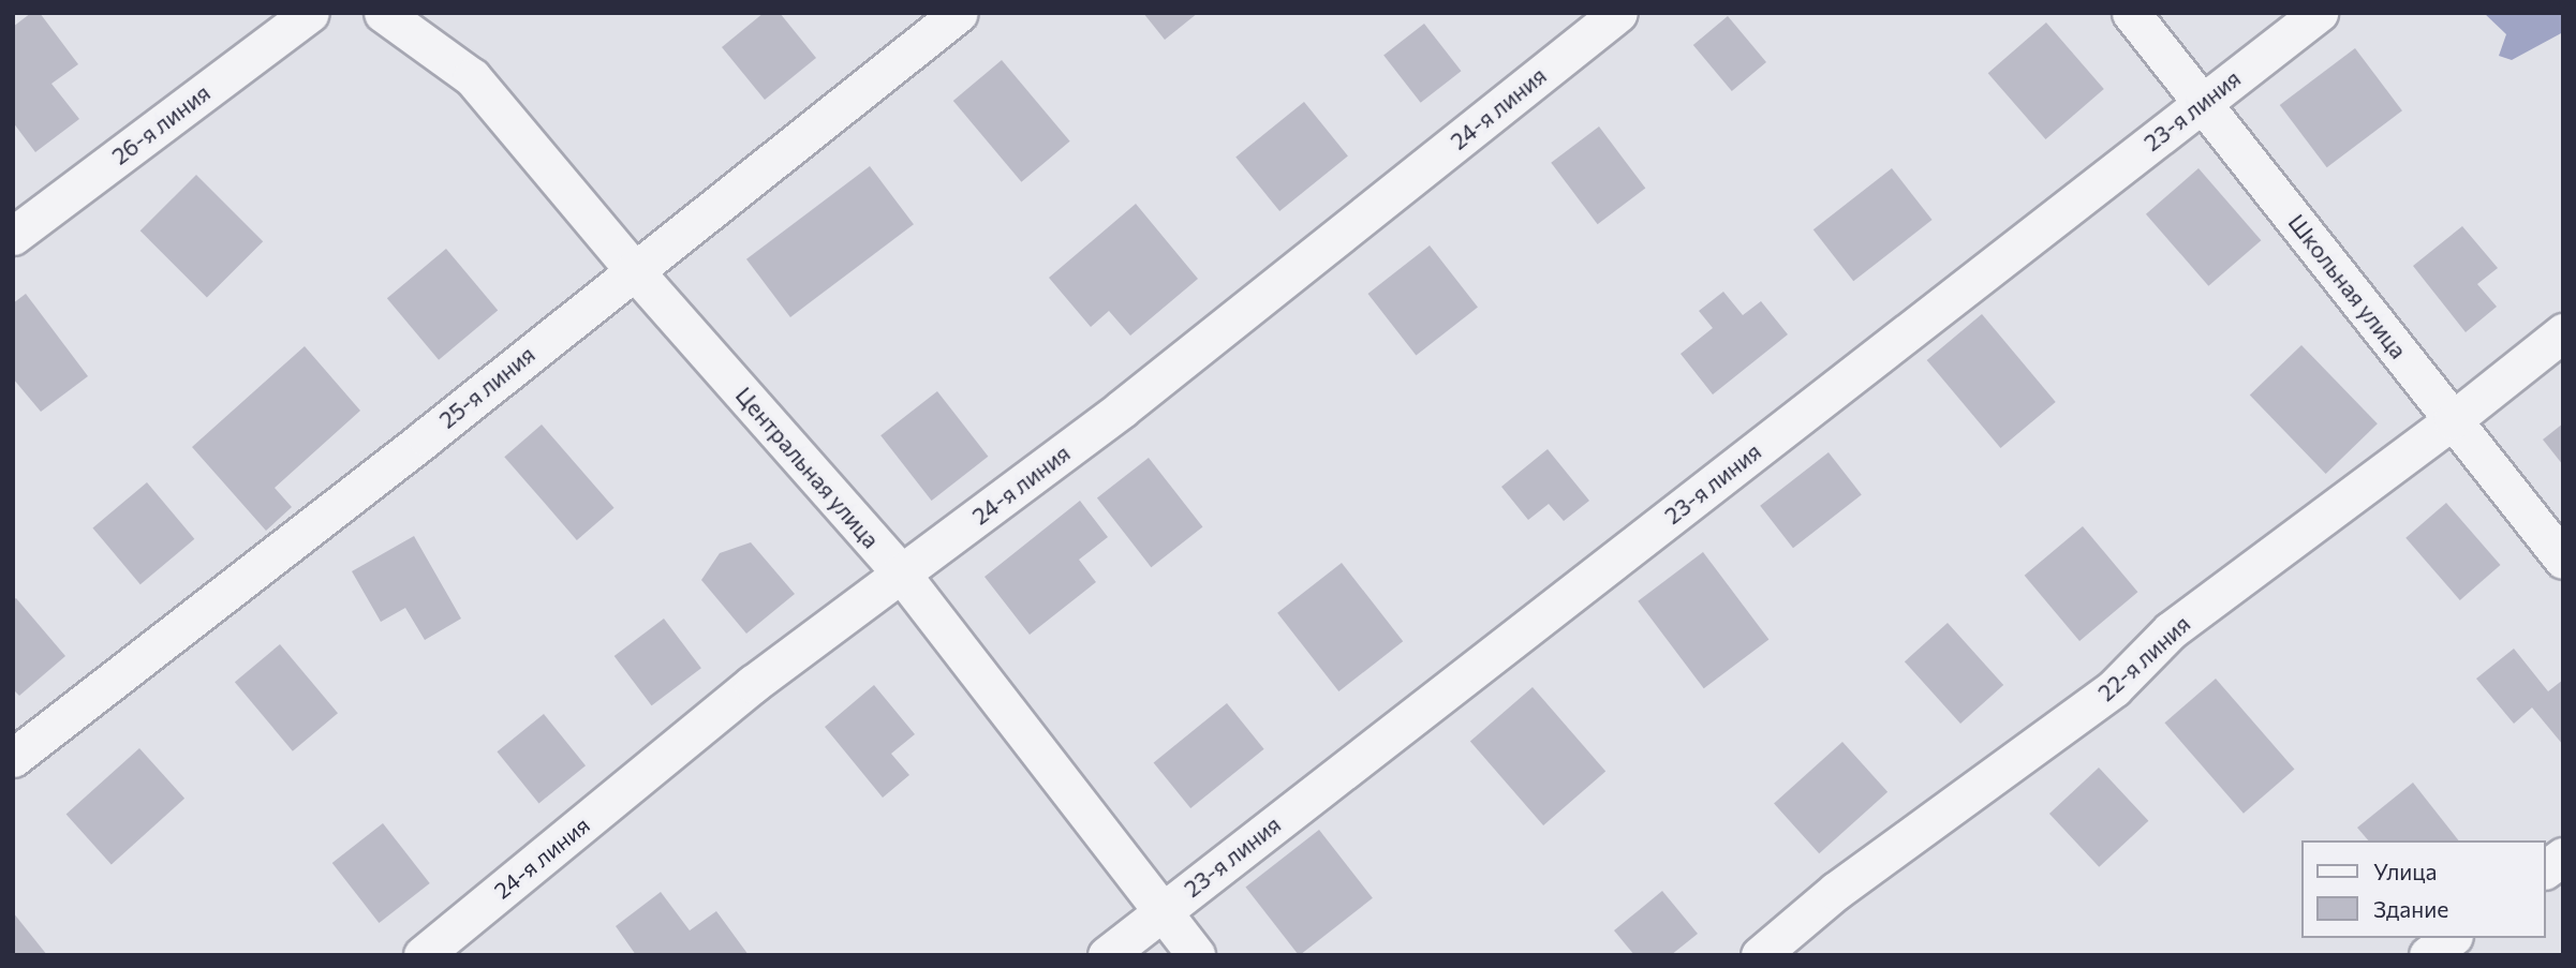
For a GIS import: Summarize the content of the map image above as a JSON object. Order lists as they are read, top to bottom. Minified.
{"streets":{"street":["24-я линия","23-я линия","26-я линия","Школьная улица","25-я линия","Центральная улица","22-я линия"]},"crossings":[["24-я линия","Центральная улица"],["23-я линия","Школьная улица"],["23-я линия","Центральная улица"],["Школьная улица","22-я линия"],["25-я линия","Центральная улица"]],"legend":["Улица","Здание"]}
